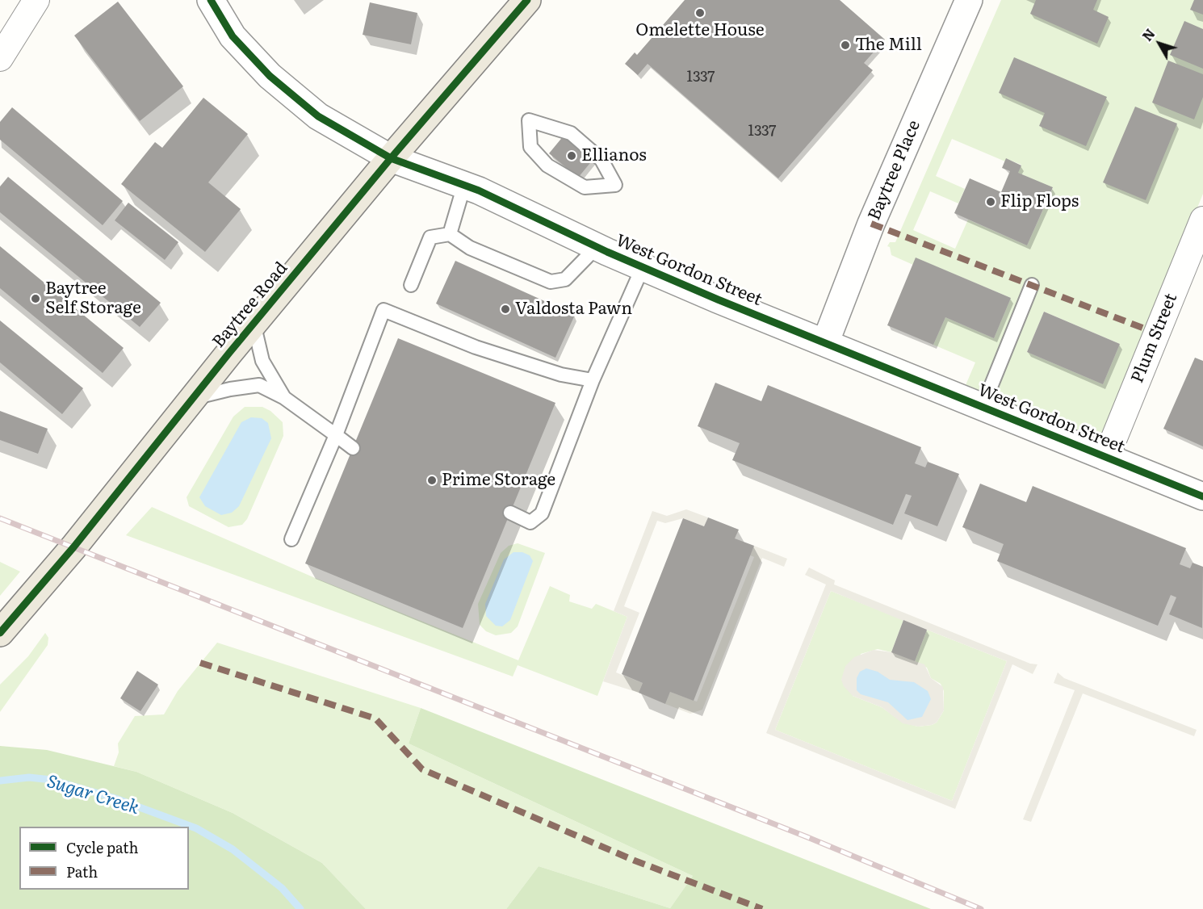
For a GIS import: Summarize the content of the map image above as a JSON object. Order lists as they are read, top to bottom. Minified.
{"streets":{"main road":["Baytree Road"],"street":["Baytree Place","West Gordon Street","Plum Street"]},"crossings":[["Baytree Place","West Gordon Street"],["West Gordon Street","Baytree Road"],["West Gordon Street","Plum Street"]],"water":["Sugar Creek"],"places":["Omelette House","The Mill","Ellianos","Flip Flops","Baytree Self Storage","Valdosta Pawn","Prime Storage"],"house_numbers":["1337","1337"],"legend":["Cycle path","Path"],"north":"top left"}
